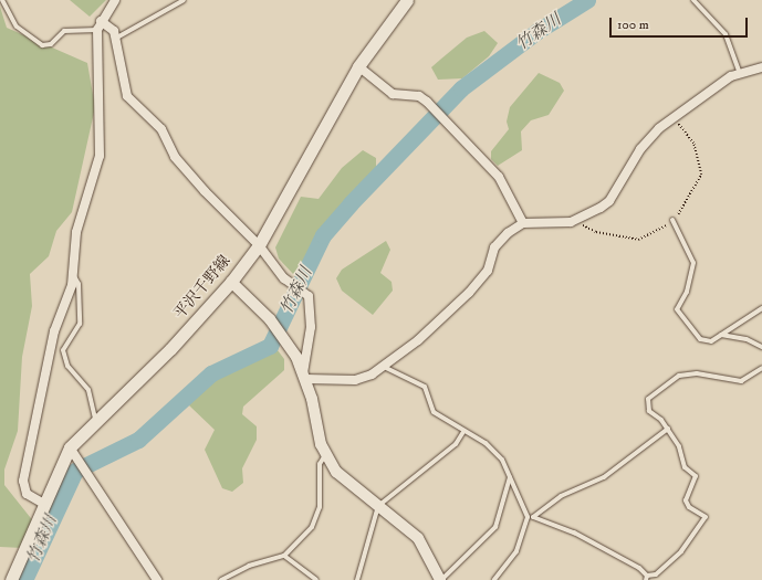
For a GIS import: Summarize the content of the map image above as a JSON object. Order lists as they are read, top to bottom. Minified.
{"streets":{"main road":["平沢千野線"]},"water":["竹森川"],"scale_bar":"100 m"}
